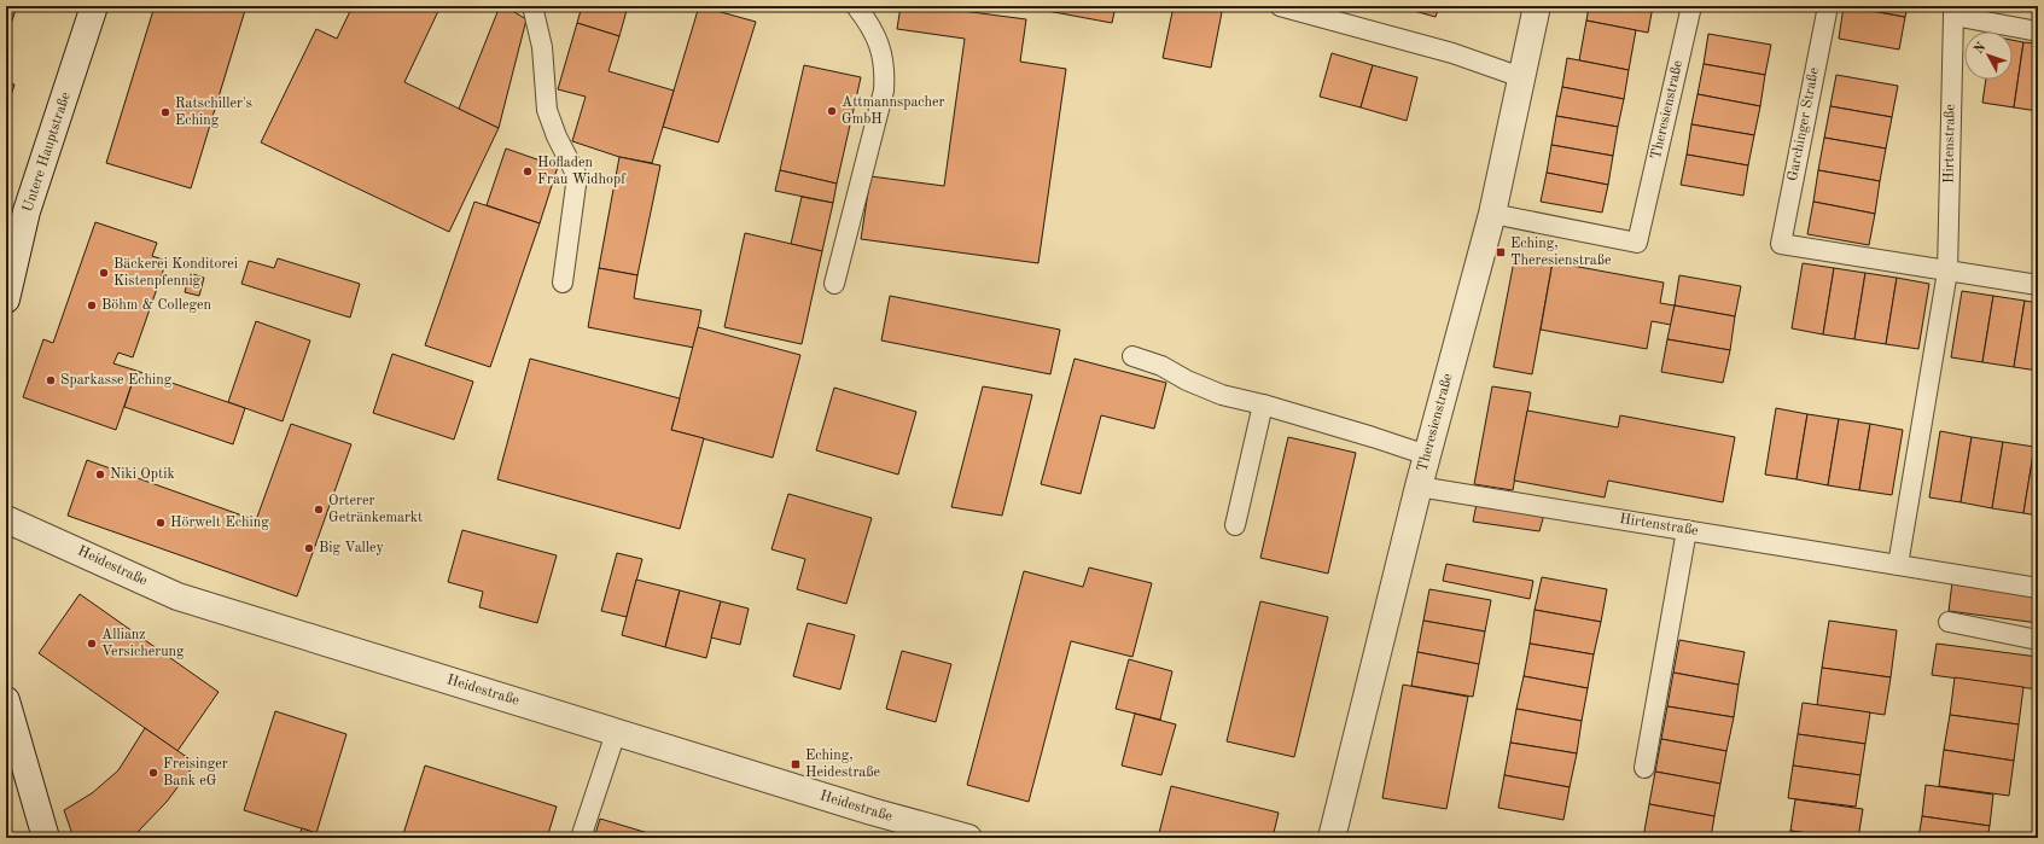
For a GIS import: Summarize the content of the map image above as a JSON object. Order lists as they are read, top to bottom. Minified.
{"streets":{"street":["Theresienstraße","Untere Hauptstraße","Heidestraße"],"lane":["Garchinger Straße","Hirtenstraße"]},"crossings":[["Theresienstraße","Hirtenstraße"],["Garchinger Straße","Hirtenstraße"]],"places":{"other":["Attmannspacher GmbH","Ratschiller's Eching","Hofladen Frau Widhopf","Bäckerei Konditorei Kistenpfennig","Böhm & Collegen","Sparkasse Eching","Niki Optik","Orterer Getränkemarkt","Hörwelt Eching","Big Valley","Allianz Versicherung","Freisinger Bank eG"],"transit":["Eching, Theresienstraße","Eching, Heidestraße"]},"north":"top left"}
